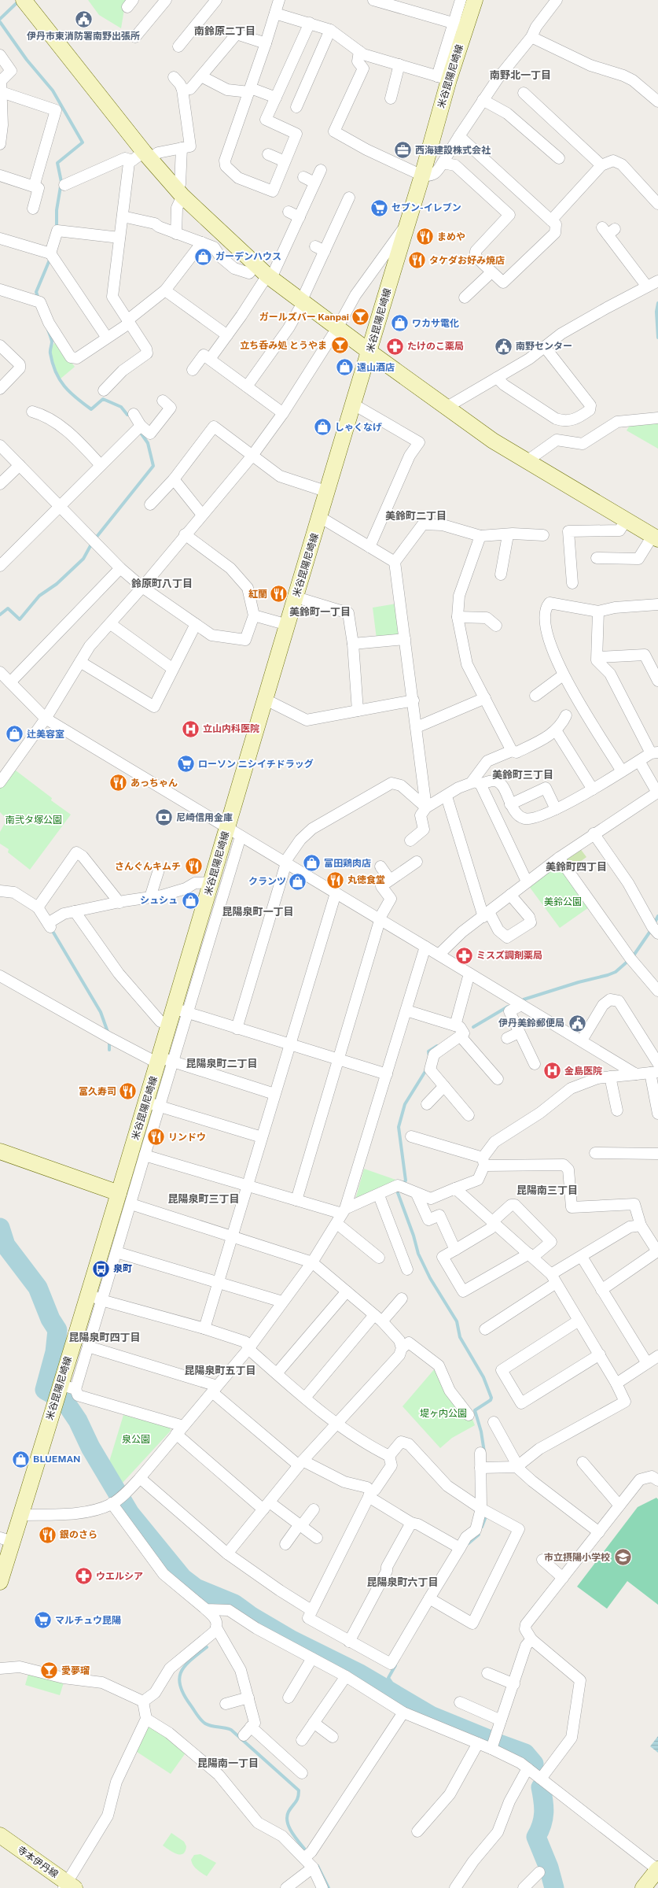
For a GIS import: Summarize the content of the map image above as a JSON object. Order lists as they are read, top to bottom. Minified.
{"streets":{"main road":["米谷昆陽尼崎線","寺本伊丹線"]},"districts":["南鈴原二丁目","南野北一丁目","美鈴町二丁目","鈴原町八丁目","美鈴町一丁目","美鈴町三丁目","美鈴町四丁目","昆陽泉町一丁目","昆陽泉町二丁目","昆陽南三丁目","昆陽泉町三丁目","昆陽泉町四丁目","昆陽泉町五丁目","昆陽泉町六丁目","昆陽南一丁目"],"parks":["南弐タ塚公園","美鈴公園","堤ヶ内公園","泉公園"],"places":{"public building":["伊丹市東消防署南野出張所","南野センター","伊丹美鈴郵便局"],"office":["西海建設株式会社"],"supermarket":["セブン-イレブン","ローソン ニシイチドラッグ","マルチュウ昆陽"],"restaurant":["まめや","タケダお好み焼店","紅蘭","あっちゃん","さんぐんキムチ","丸徳食堂","冨久寿司","リンドウ","銀のさら"],"shop":["ガーデンハウス","ワカサ電化","遠山酒店","しゃくなげ","辻美容室","富田鶏肉店","クランツ","シュシュ","BLUEMAN"],"bar":["ガールズバー Kanpai","立ち呑み処 とうやま","愛夢瑠"],"pharmacy":["たけのこ薬局","ミスズ調剤薬局","ウエルシア"],"hospital":["立山内科医院","金島医院"],"bank":["尼崎信用金庫"],"bus stop":["泉町"],"school or university":["市立摂陽小学校"]}}
